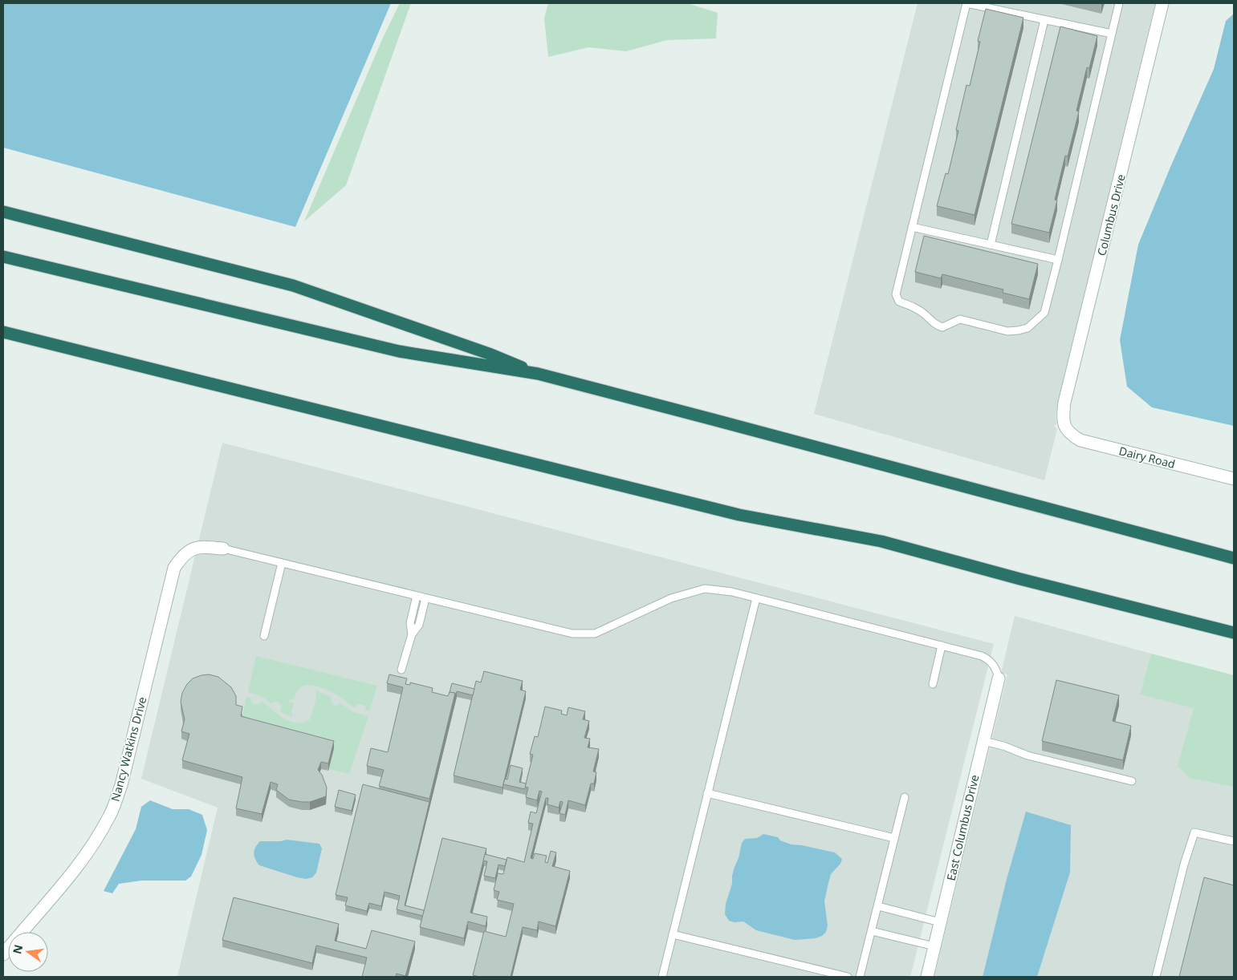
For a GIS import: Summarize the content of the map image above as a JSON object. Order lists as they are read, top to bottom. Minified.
{"streets":{"street":["Columbus Drive","Dairy Road","Nancy Watkins Drive","East Columbus Drive"]},"crossings":[["Columbus Drive","Dairy Road"]],"north":"left"}
